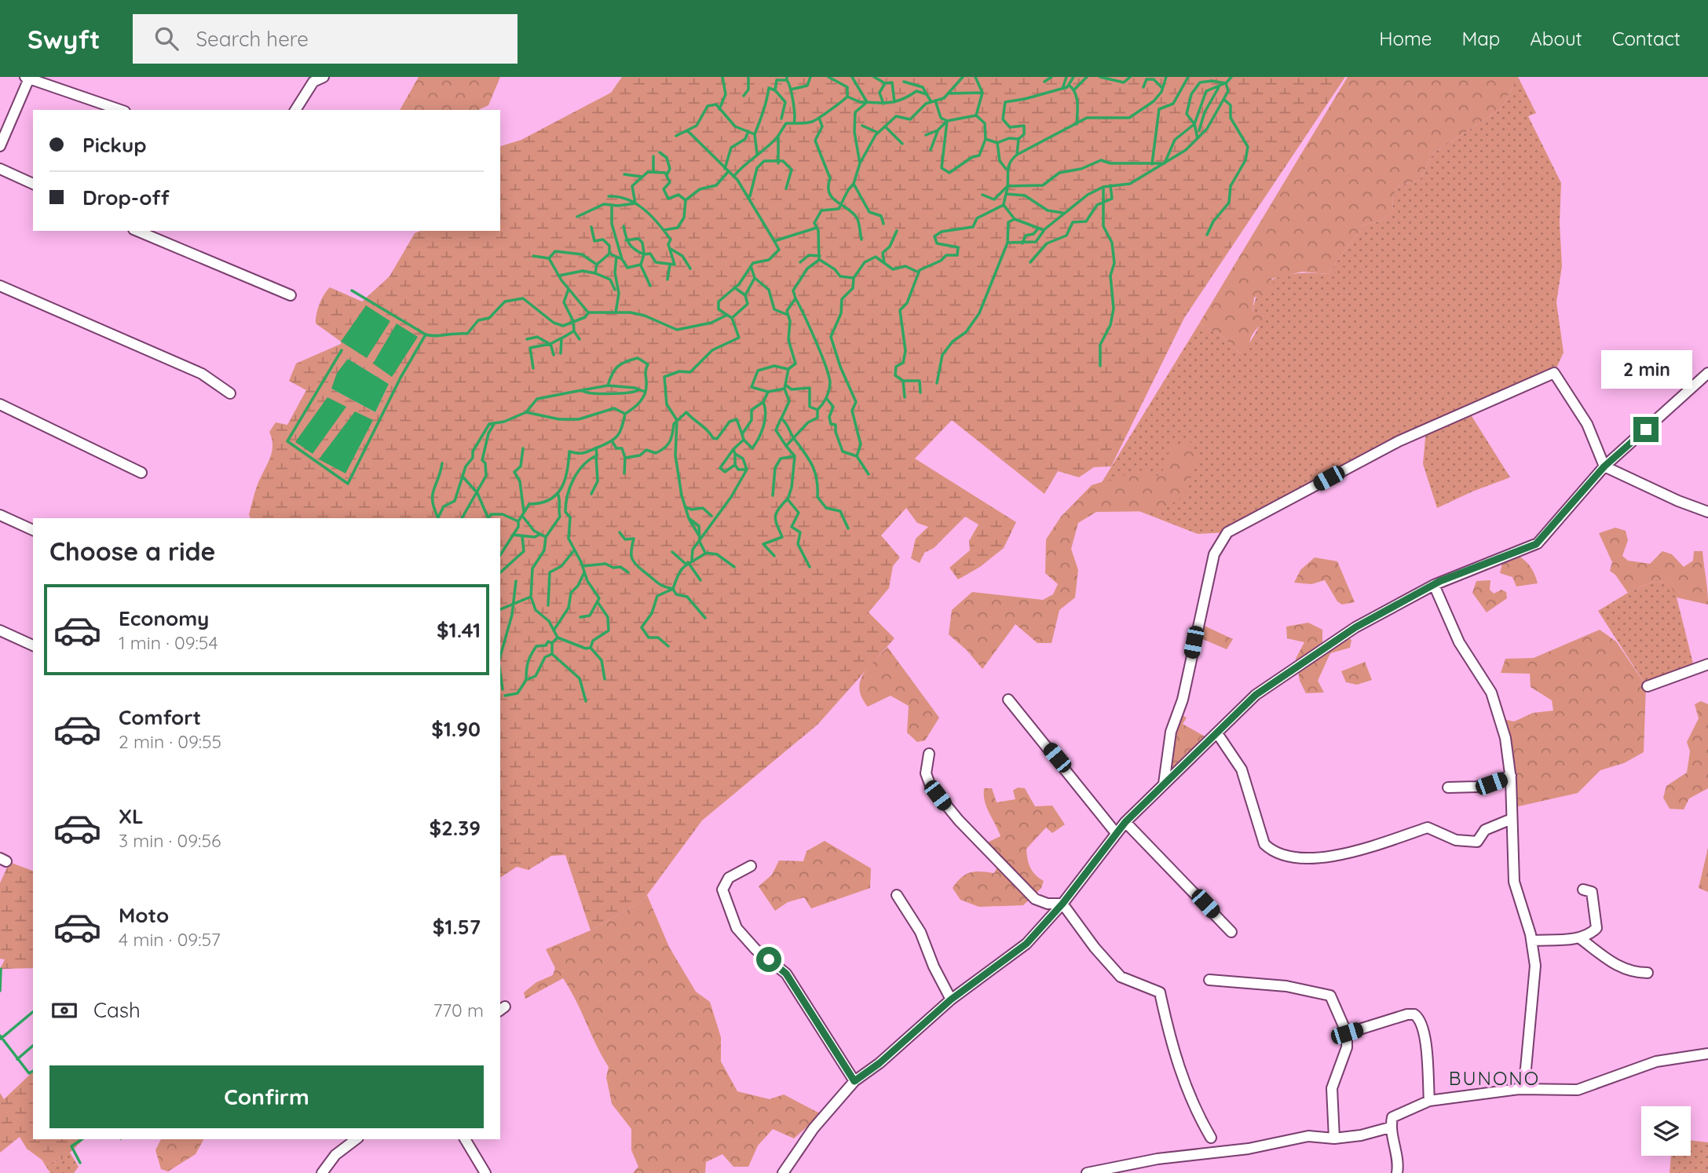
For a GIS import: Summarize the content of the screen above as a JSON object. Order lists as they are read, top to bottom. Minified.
{"districts":["BUNONO"],"page":{"header":"Swyft","search":"Search here","nav":["Home","Map","About","Contact"],"banner":["Pickup","Drop-off"],"bubble":"2 min","heading":"Choose a ride","list":[{"name":"Economy","note":"1 min · 09:54","value":"$1.41"},{"name":"Comfort","note":"2 min · 09:55","value":"$1.90"},{"name":"XL","note":"3 min · 09:56","value":"$2.39"},{"name":"Moto","note":"4 min · 09:57","value":"$1.57"}],"pay":["Cash","770 m"],"buttons":"Confirm"}}
